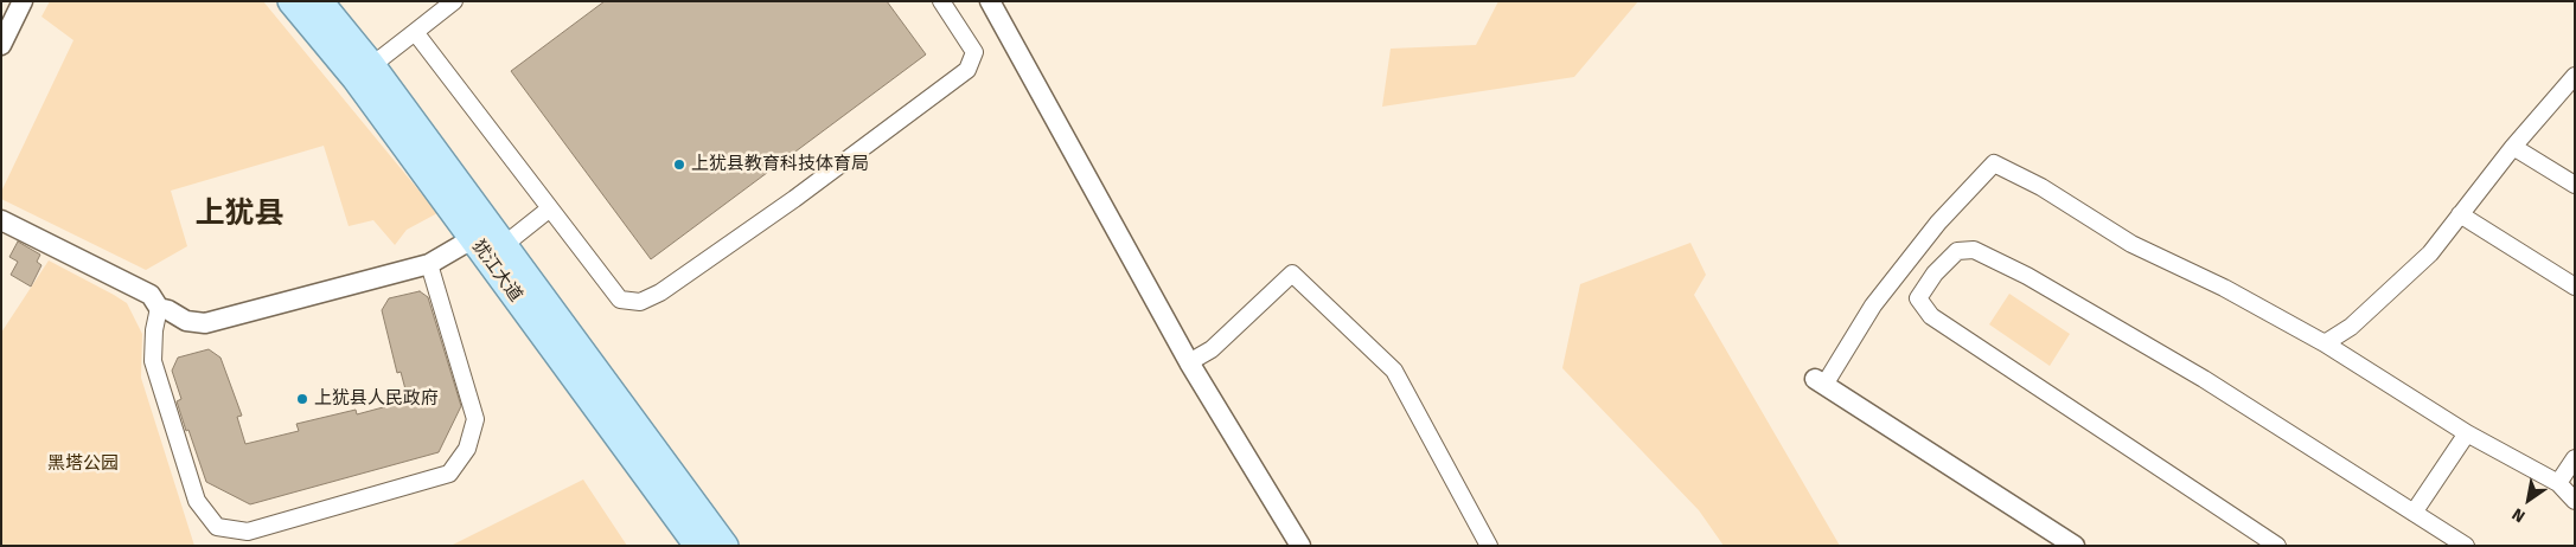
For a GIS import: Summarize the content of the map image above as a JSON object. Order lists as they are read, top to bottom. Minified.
{"streets":{"main road":["犹江大道"]},"districts":["上犹县"],"parks":["黑塔公园"],"places":["上犹县教育科技体育局","上犹县人民政府"],"north":"bottom left"}
